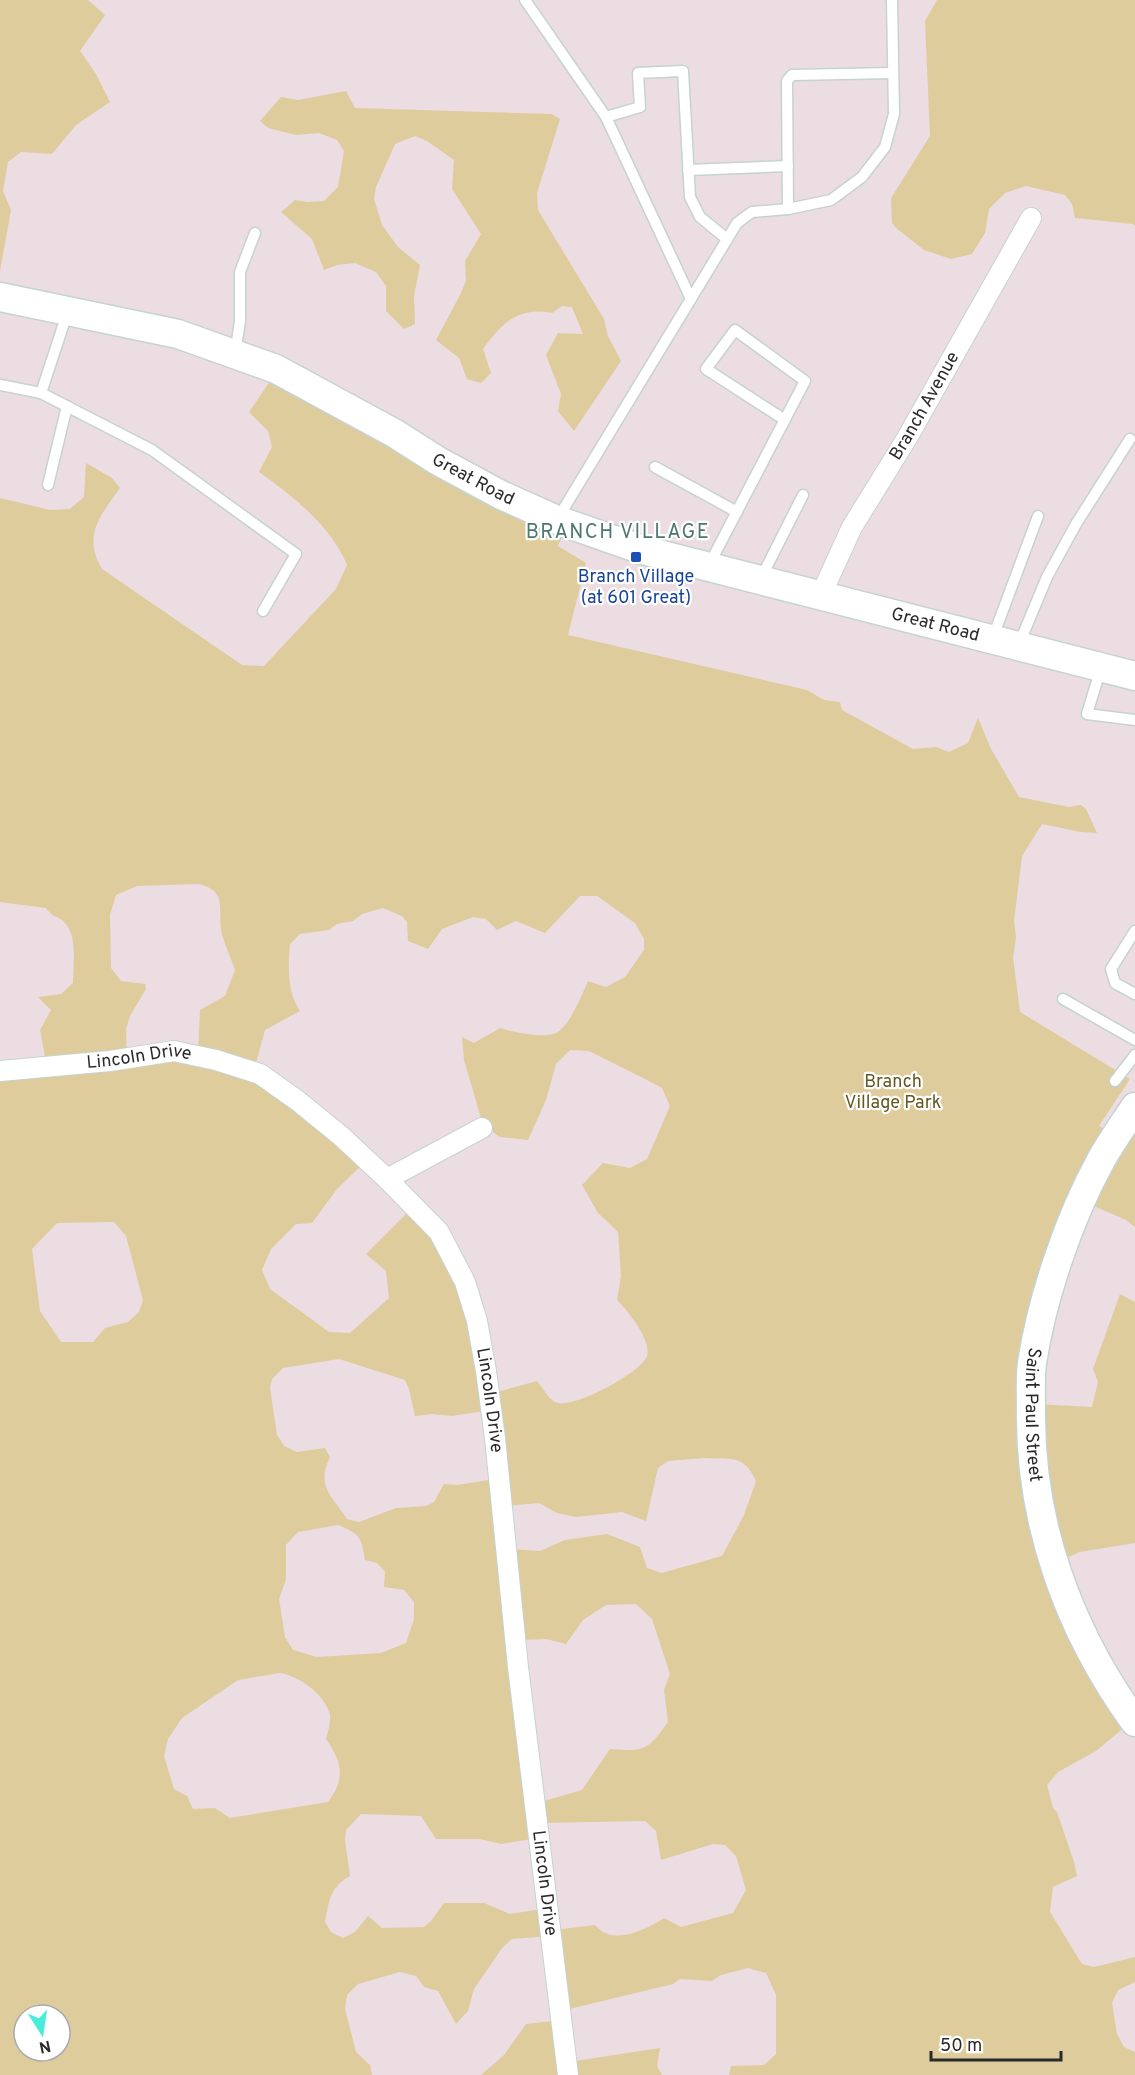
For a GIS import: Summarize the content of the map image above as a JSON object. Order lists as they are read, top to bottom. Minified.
{"streets":{"main road":["Great Road","Saint Paul Street"],"street":["Branch Avenue","Lincoln Drive"]},"crossings":[["Branch Avenue","Great Road"]],"districts":["BRANCH VILLAGE"],"parks":["Branch Village Park"],"places":{"transit":["Branch Village (at 601 Great)"]},"scale_bar":"50 m","north":"bottom"}
